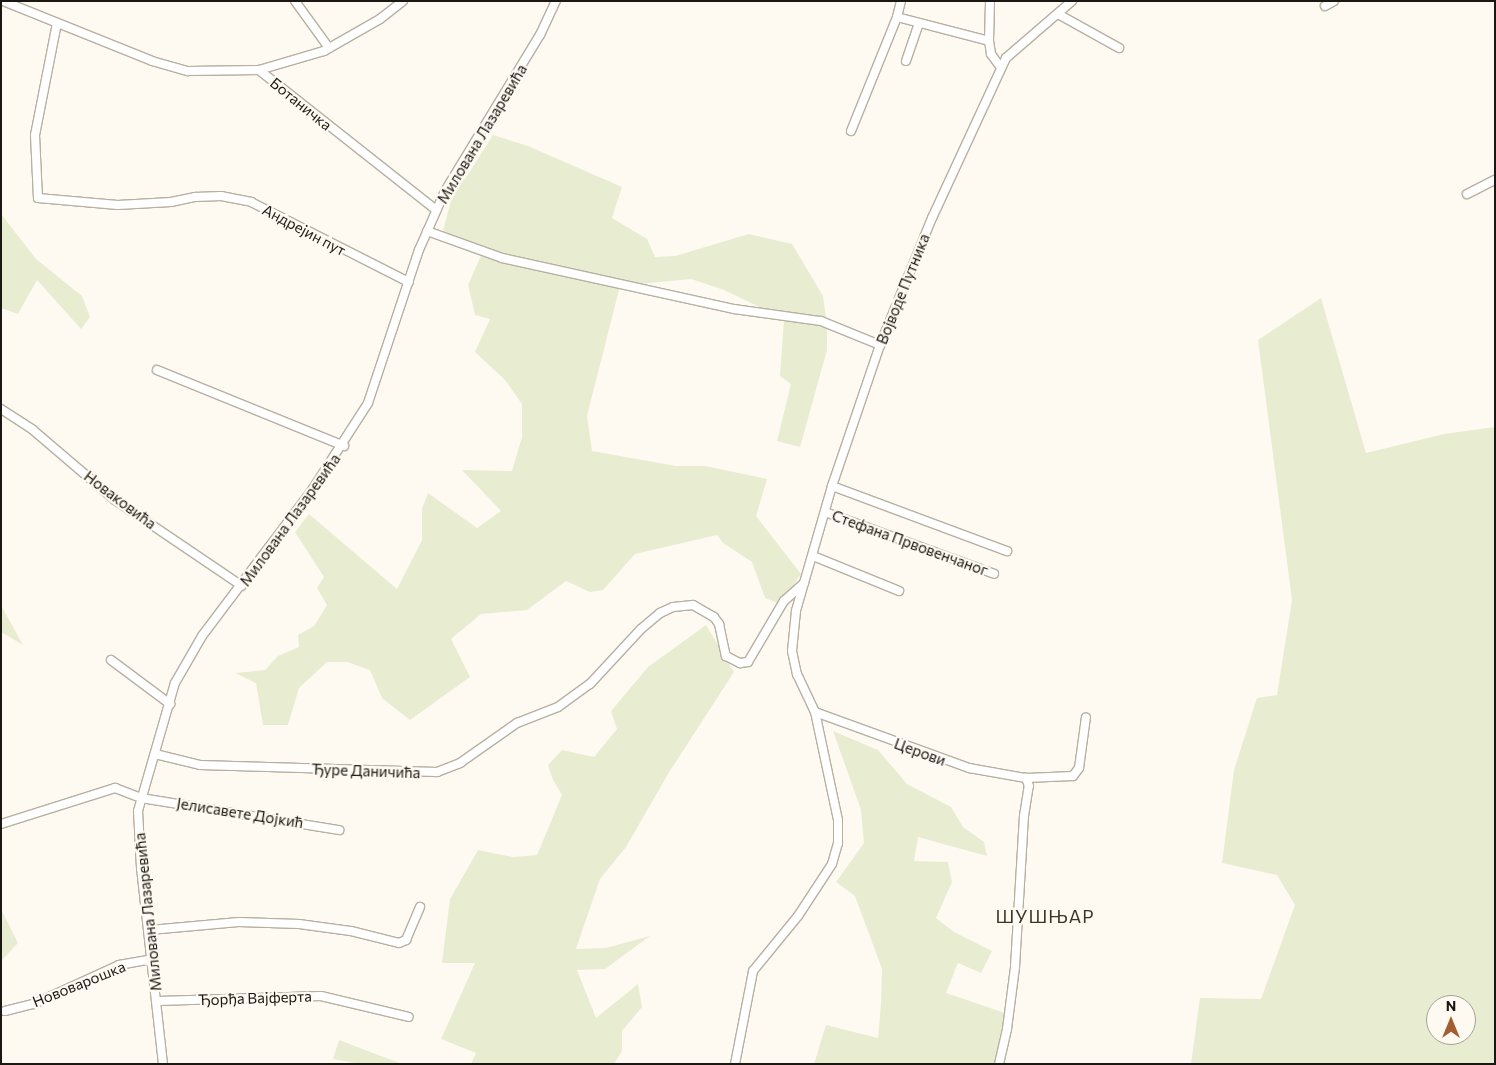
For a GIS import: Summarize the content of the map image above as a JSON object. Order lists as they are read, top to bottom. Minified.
{"streets":{"street":["Ботаничка","Милована Лазаревића","Андрејин пут","Војводе Путника","Новаковића","Стефана Првовенчаног","Церови","Ђуре Даничића","Јелисавете Дојкић","Нововарошка","Ђорђа Вајферта"]},"crossings":[["Ботаничка","Милована Лазаревића"],["Ботаничка","Андрејин пут"],["Милована Лазаревића","Андрејин пут"],["Милована Лазаревића","Новаковића"],["Милована Лазаревића","Ђуре Даничића"],["Милована Лазаревића","Јелисавете Дојкић"],["Милована Лазаревића","Нововарошка"],["Милована Лазаревића","Ђорђа Вајферта"],["Војводе Путника","Стефана Првовенчаног"],["Војводе Путника","Церови"],["Војводе Путника","Ђуре Даничића"]],"districts":["ШУШЊАР"],"north":"top"}
